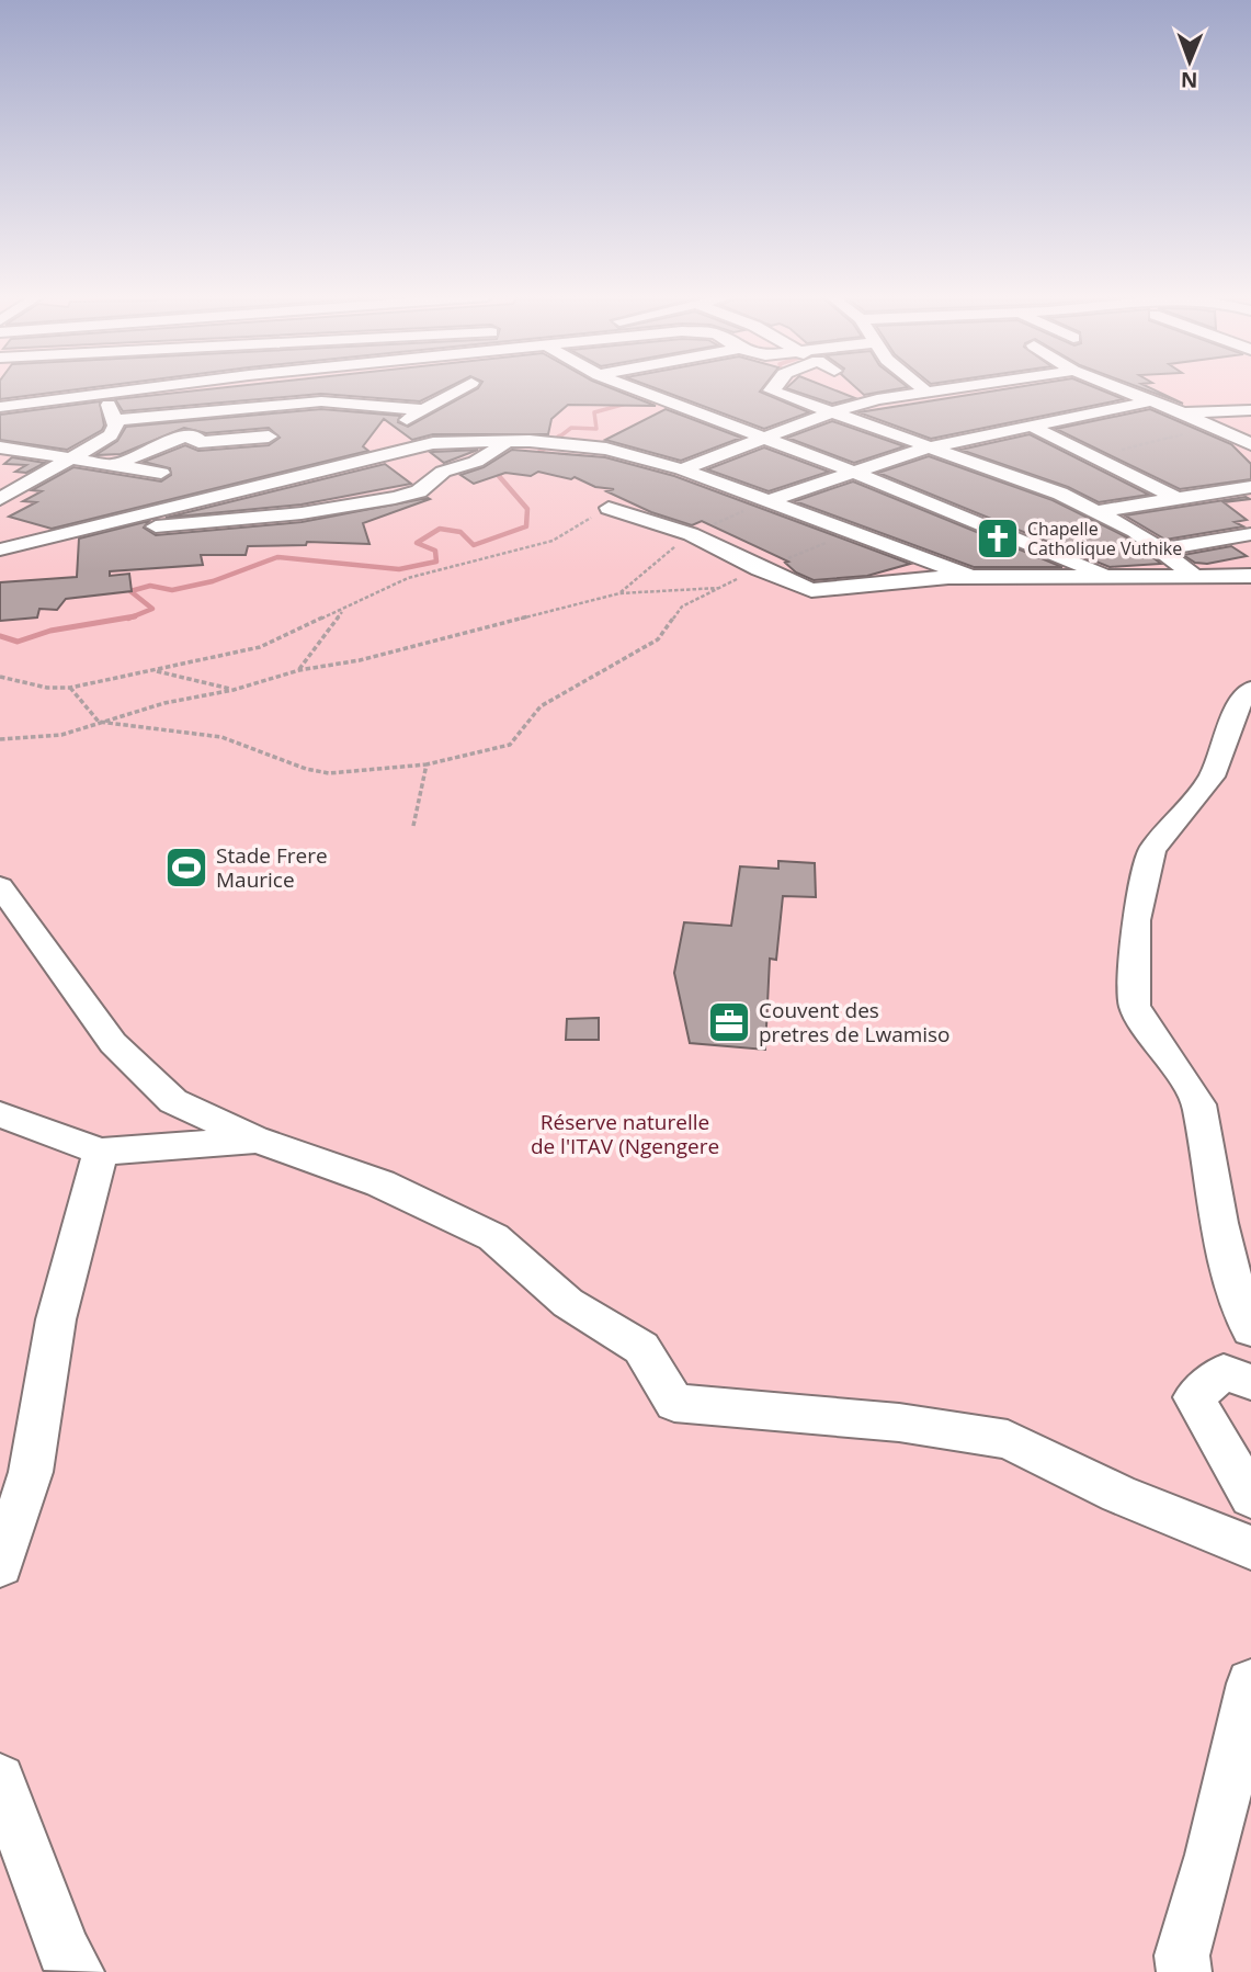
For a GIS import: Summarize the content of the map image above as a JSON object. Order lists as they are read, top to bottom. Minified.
{"parks":["Réserve naturelle de l'ITAV (Ngengere"],"places":{"church":["Chapelle Catholique Vuthike"],"sports":["Stade Frere Maurice"],"office":["Couvent des pretres de Lwamiso"]},"north":"bottom"}
